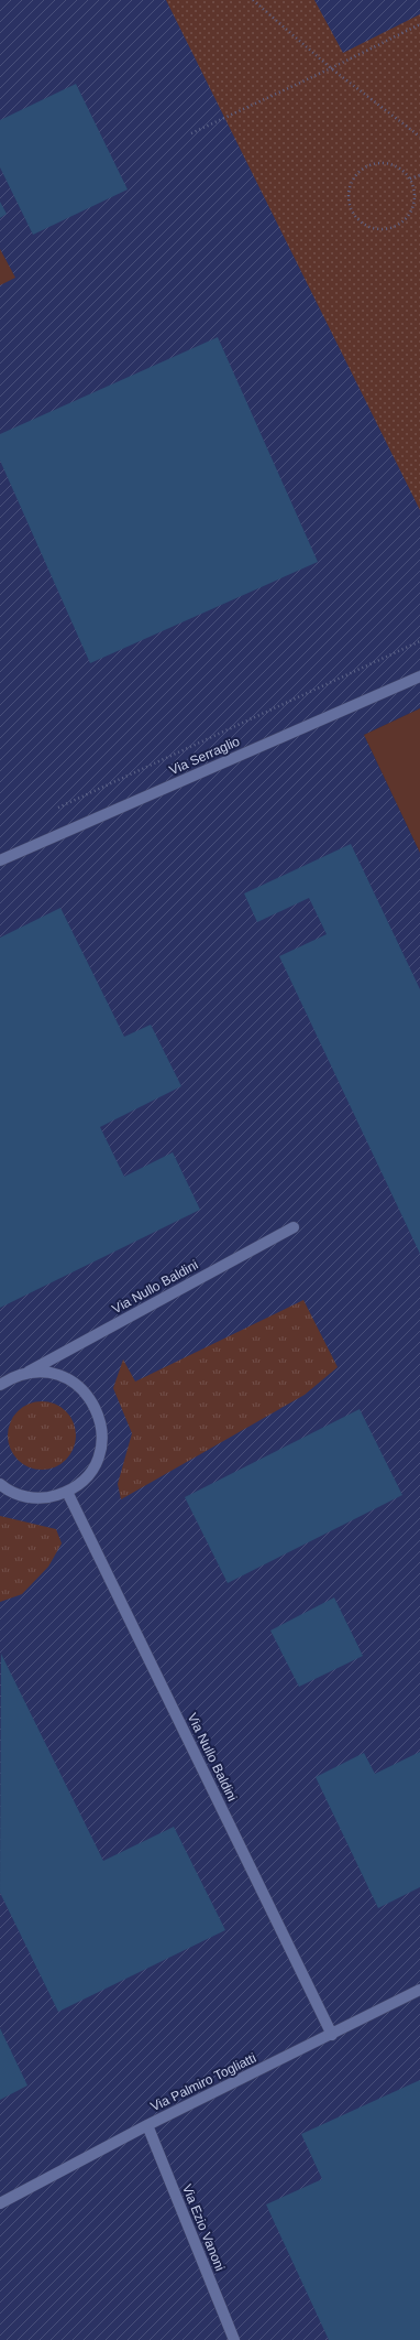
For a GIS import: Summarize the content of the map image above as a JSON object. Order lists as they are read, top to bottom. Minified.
{"streets":{"street":["Via Serraglio","Via Nullo Baldini","Via Palmiro Togliatti","Via Ezio Vanoni"]},"crossings":[["Via Nullo Baldini","Via Palmiro Togliatti"],["Via Palmiro Togliatti","Via Ezio Vanoni"]]}
